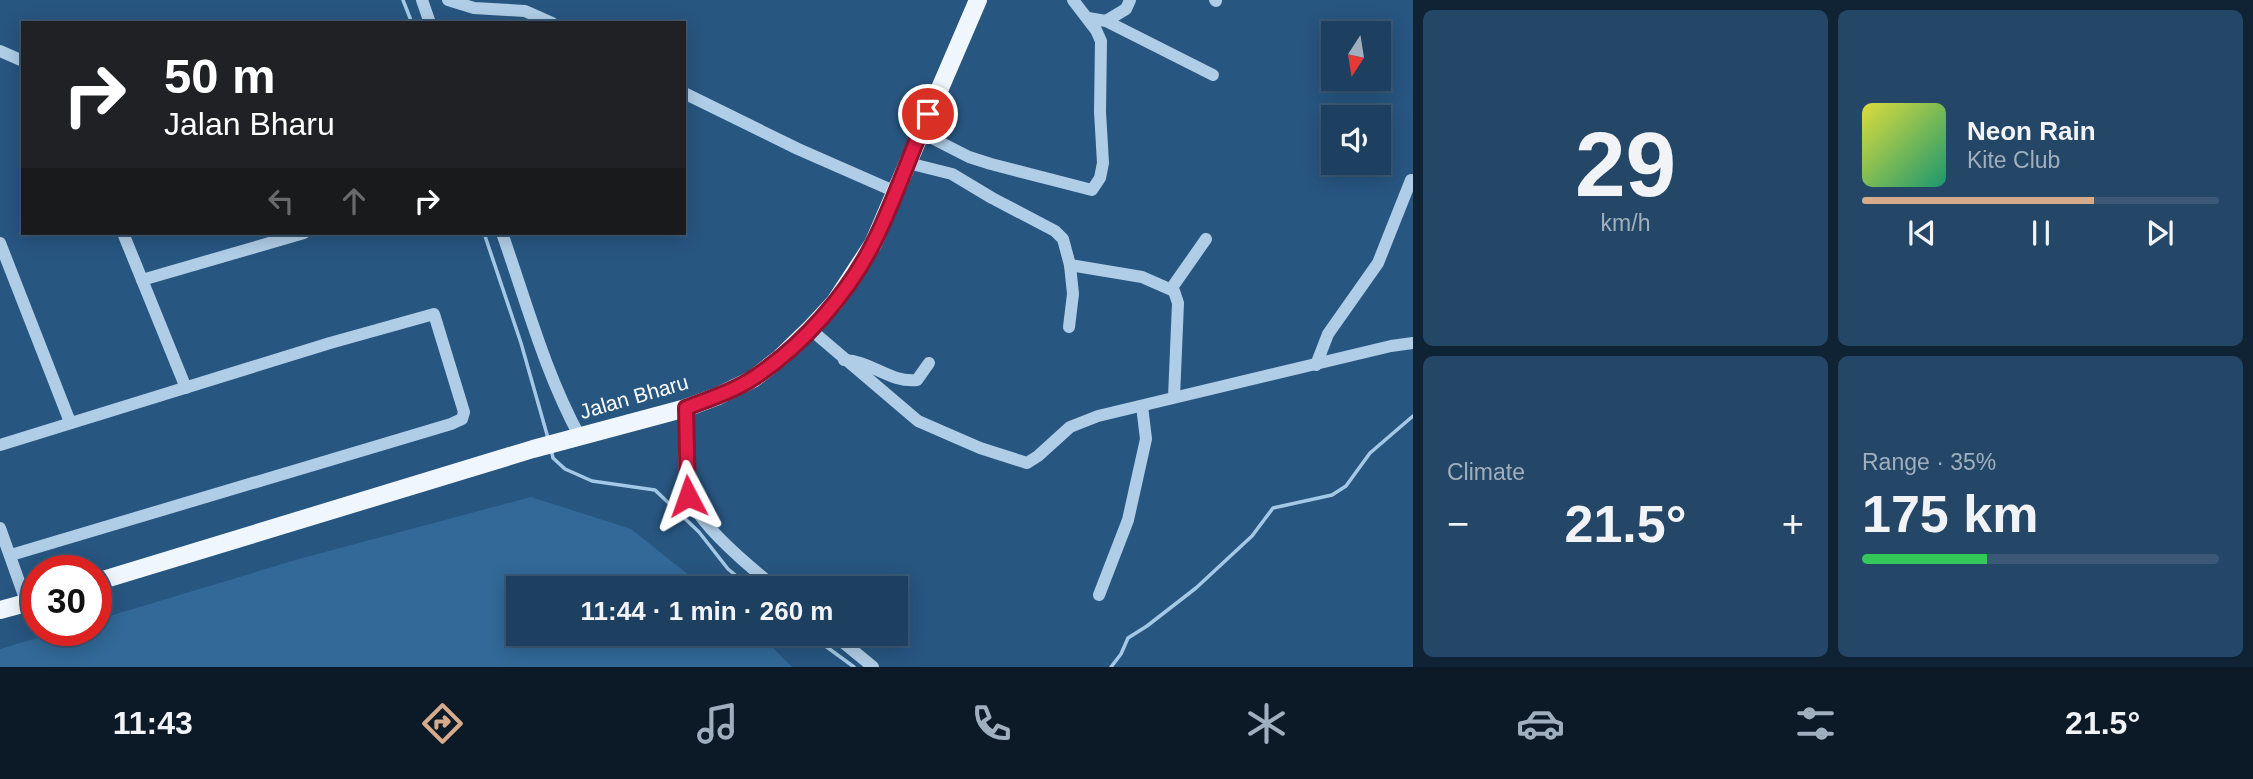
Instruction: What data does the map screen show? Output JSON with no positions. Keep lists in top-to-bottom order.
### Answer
{
  "streets": {
    "main road": ["Jalan Bharu"]
  },
  "north": "bottom",
  "page": {
    "tile": [
      ["29", "km/h"],
      "Climate",
      ["Range · 35%", "175 km"]
    ],
    "turn": ["50 m", "Jalan Bharu"],
    "song": ["Neon Rain", "Kite Club"],
    "heat": ["−", "21.5°", "+"],
    "limit": "30",
    "trip": "11:44 · 1 min · 260 m",
    "tabs": ["11:43", "21.5°"]
  }
}
